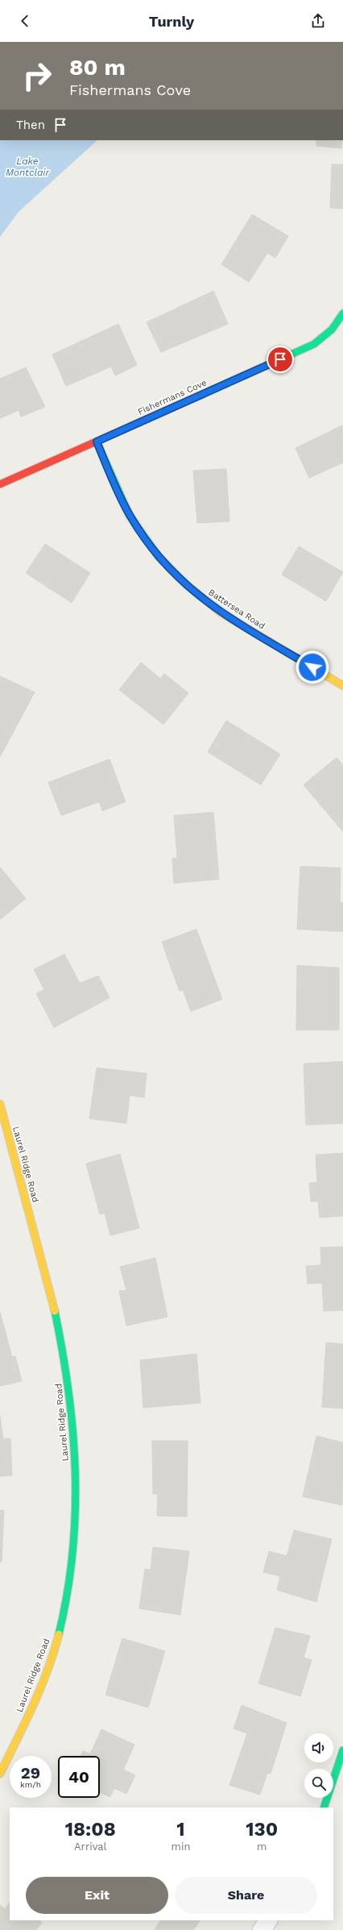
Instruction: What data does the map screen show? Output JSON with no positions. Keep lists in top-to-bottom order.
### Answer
{
  "streets": {
    "street": ["Fishermans Cove", "Battersea Road", "Laurel Ridge Road"]
  },
  "crossings": [
    ["Fishermans Cove", "Battersea Road"]
  ],
  "water": ["Lake Montclair"],
  "page": {
    "header": "Turnly",
    "turn": ["80 m", "Fishermans Cove"],
    "then": "Then",
    "speed": "29 km/h",
    "limit": "40",
    "eta": [
      "18:08",
      "Arrival",
      "1",
      "min",
      "130",
      "m"
    ],
    "buttons": ["Exit", "Share"]
  }
}
